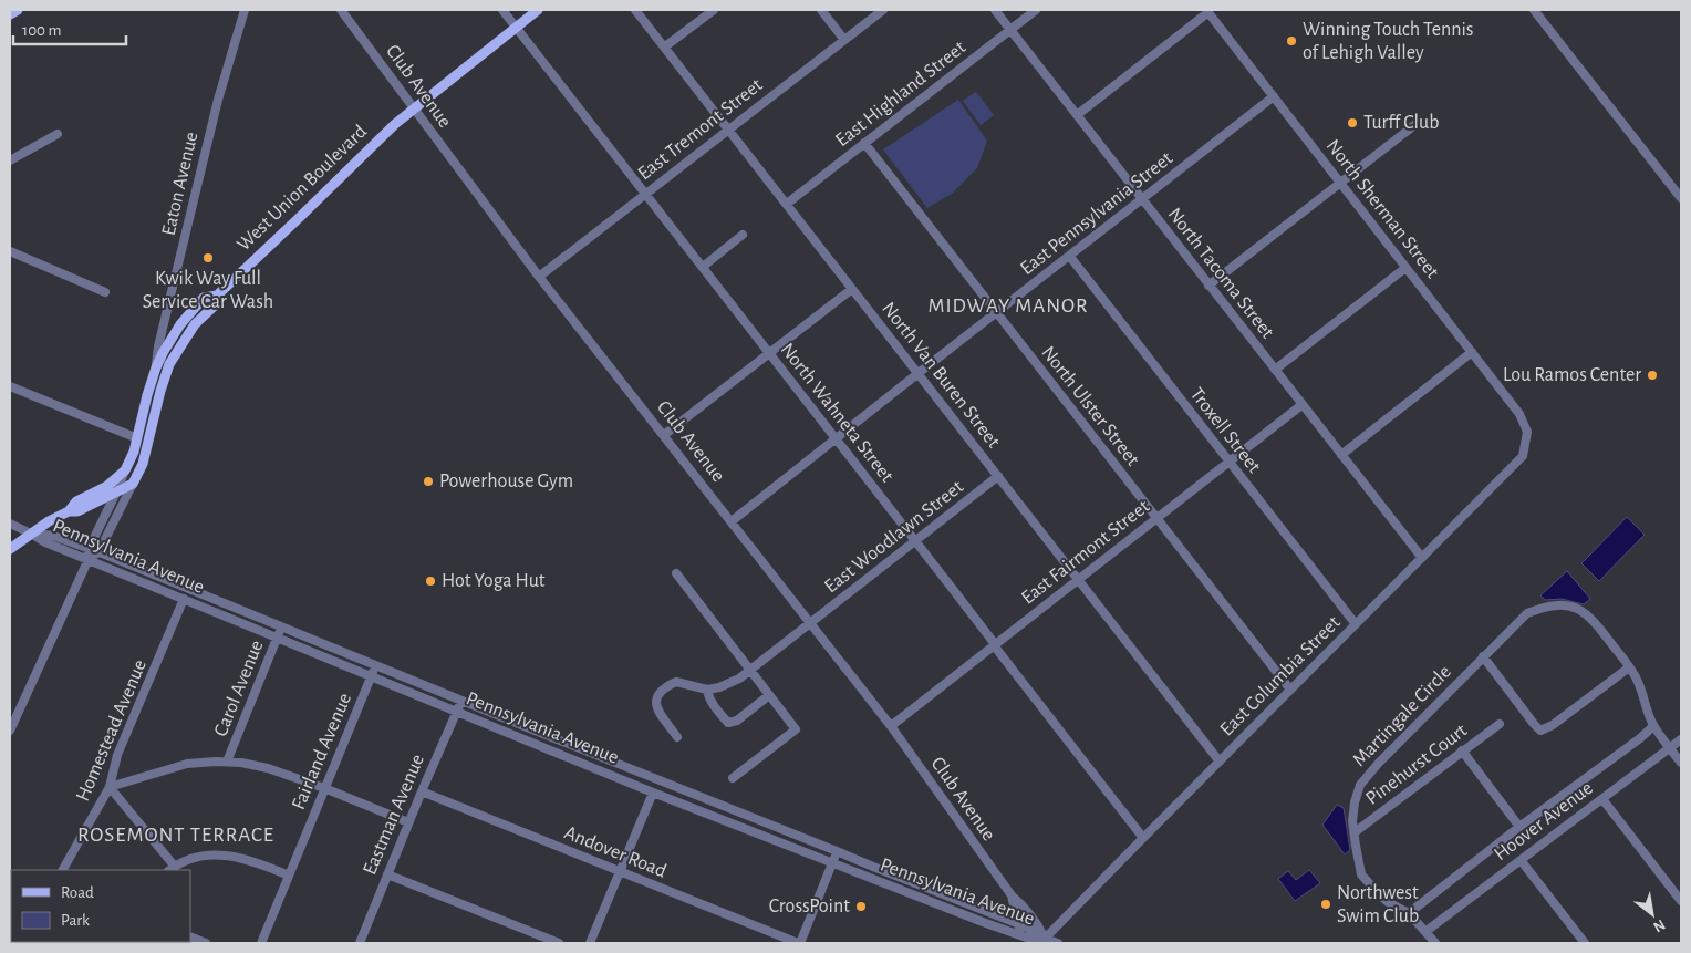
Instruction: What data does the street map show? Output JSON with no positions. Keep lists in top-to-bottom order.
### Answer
{
  "streets": {
    "main road": ["West Union Boulevard"],
    "street": [
      "Club Avenue",
      "East Highland Street",
      "East Tremont Street",
      "Eaton Avenue",
      "North Sherman Street",
      "East Pennsylvania Street",
      "North Tacoma Street",
      "North Van Buren Street",
      "North Ulster Street",
      "North Wahneta Street",
      "Troxell Street",
      "East Woodlawn Street",
      "East Fairmont Street",
      "Pennsylvania Avenue",
      "East Columbia Street",
      "Carol Avenue",
      "Martingale Circle",
      "Homestead Avenue",
      "Fairland Avenue",
      "Pinehurst Court",
      "Eastman Avenue",
      "Hoover Avenue",
      "Andover Road"
    ]
  },
  "crossings": [
    ["Club Avenue", "East Tremont Street"],
    ["Club Avenue", "West Union Boulevard"],
    ["Club Avenue", "East Pennsylvania Street"],
    ["Club Avenue", "East Woodlawn Street"],
    ["Club Avenue", "East Fairmont Street"],
    ["Club Avenue", "Pennsylvania Avenue"],
    ["Club Avenue", "East Columbia Street"],
    ["East Highland Street", "North Tacoma Street"],
    ["East Highland Street", "North Van Buren Street"],
    ["East Highland Street", "North Ulster Street"],
    ["East Tremont Street", "North Van Buren Street"],
    ["East Tremont Street", "North Wahneta Street"],
    ["Eaton Avenue", "West Union Boulevard"],
    ["West Union Boulevard", "North Wahneta Street"],
    ["West Union Boulevard", "Pennsylvania Avenue"],
    ["North Sherman Street", "East Pennsylvania Street"],
    ["North Sherman Street", "East Columbia Street"],
    ["East Pennsylvania Street", "North Tacoma Street"],
    ["East Pennsylvania Street", "North Van Buren Street"],
    ["East Pennsylvania Street", "North Ulster Street"],
    ["East Pennsylvania Street", "North Wahneta Street"],
    ["East Pennsylvania Street", "Troxell Street"],
    ["North Tacoma Street", "East Fairmont Street"],
    ["North Tacoma Street", "East Columbia Street"],
    ["North Van Buren Street", "East Woodlawn Street"],
    ["North Van Buren Street", "East Fairmont Street"],
    ["North Van Buren Street", "East Columbia Street"],
    ["North Ulster Street", "East Fairmont Street"],
    ["North Ulster Street", "East Columbia Street"],
    ["North Wahneta Street", "East Woodlawn Street"],
    ["North Wahneta Street", "East Fairmont Street"],
    ["North Wahneta Street", "East Columbia Street"],
    ["Troxell Street", "East Fairmont Street"],
    ["Troxell Street", "East Columbia Street"],
    ["Pennsylvania Avenue", "East Columbia Street"],
    ["Pennsylvania Avenue", "Carol Avenue"],
    ["Pennsylvania Avenue", "Homestead Avenue"],
    ["Pennsylvania Avenue", "Fairland Avenue"],
    ["Pennsylvania Avenue", "Eastman Avenue"],
    ["Martingale Circle", "Pinehurst Court"],
    ["Martingale Circle", "Hoover Avenue"],
    ["Eastman Avenue", "Andover Road"]
  ],
  "districts": ["MIDWAY MANOR", "ROSEMONT TERRACE"],
  "places": [
    "Winning Touch Tennis of Lehigh Valley",
    "Turff Club",
    "Kwik Way Full Service Car Wash",
    "Lou Ramos Center",
    "Powerhouse Gym",
    "Hot Yoga Hut",
    "Northwest Swim Club",
    "CrossPoint"
  ],
  "legend": ["Road", "Park"],
  "scale_bar": "100 m",
  "north": "bottom right"
}
